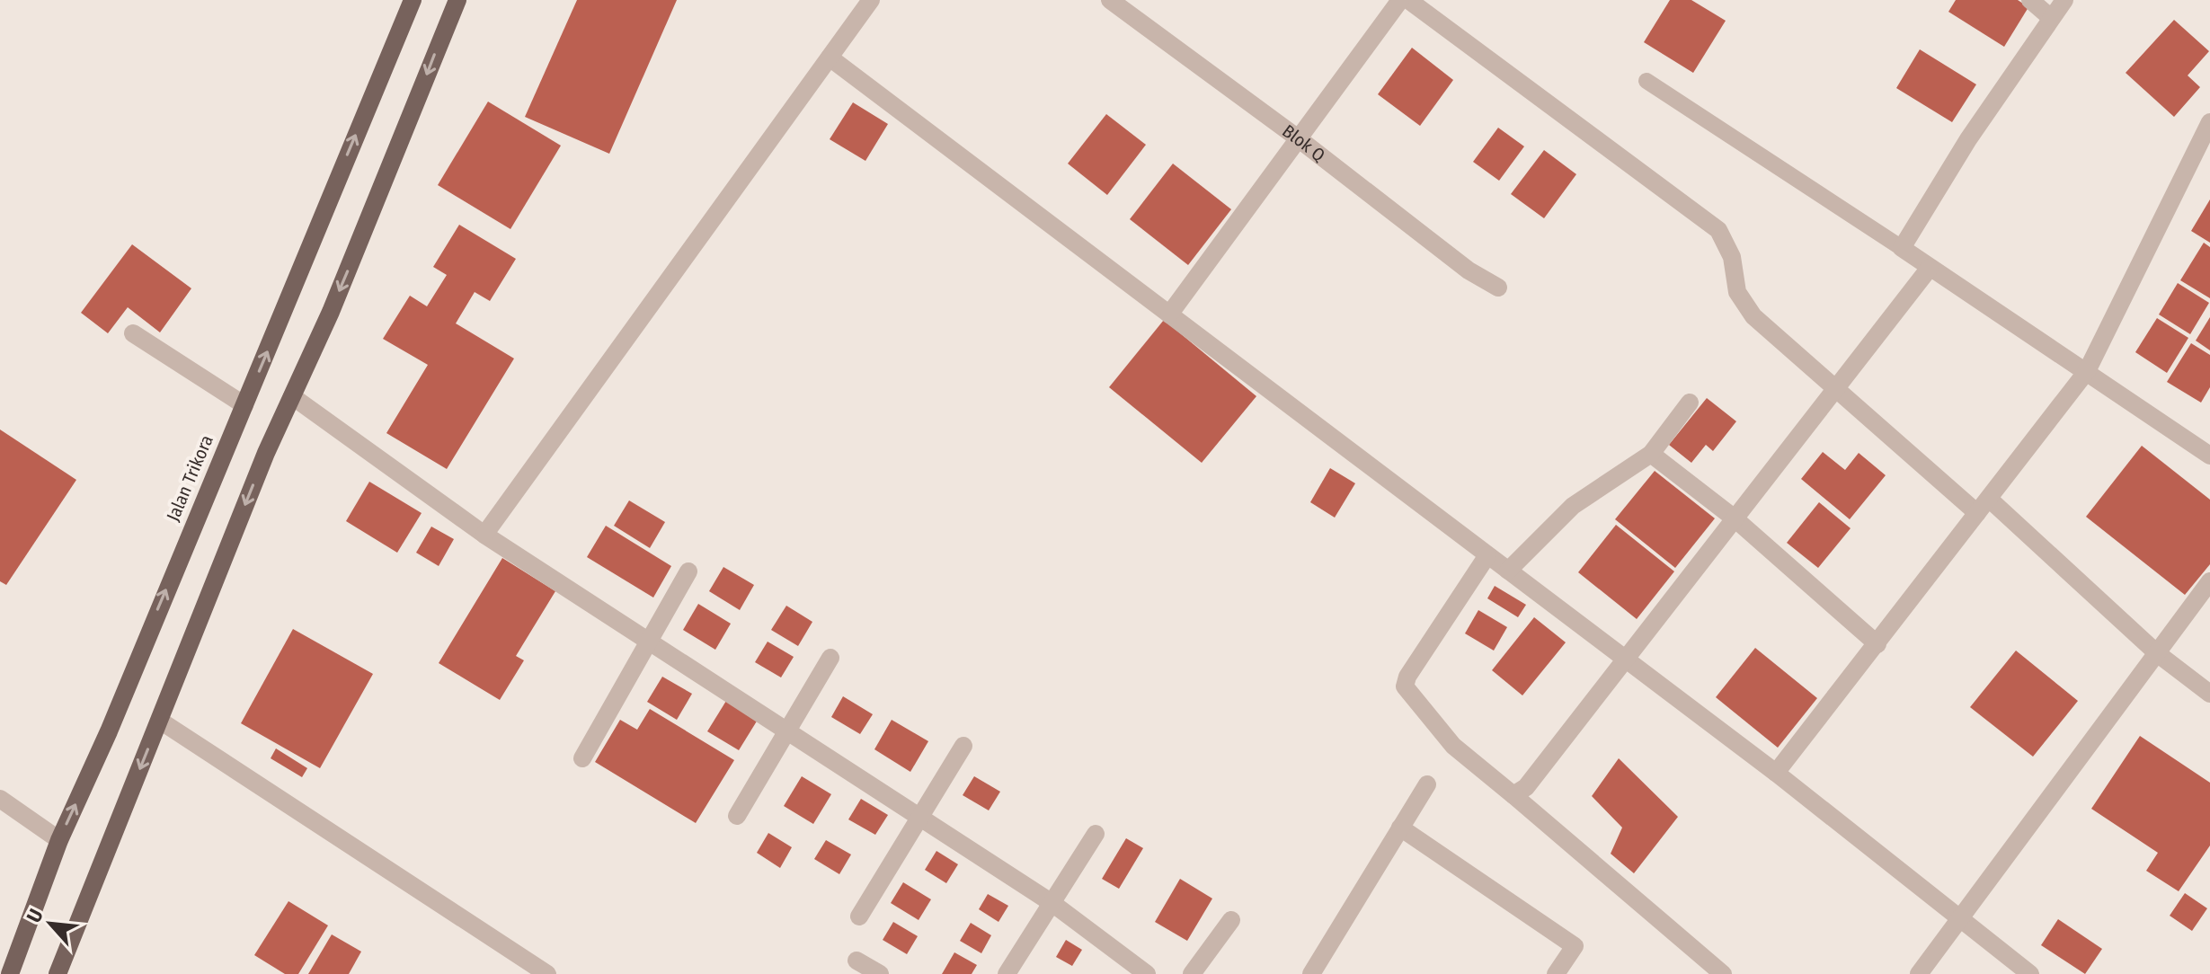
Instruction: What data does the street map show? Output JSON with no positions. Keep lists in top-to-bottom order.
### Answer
{
  "streets": {
    "main road": ["Jalan Trikora"],
    "street": ["Blok Q"]
  },
  "north": "top left"
}
